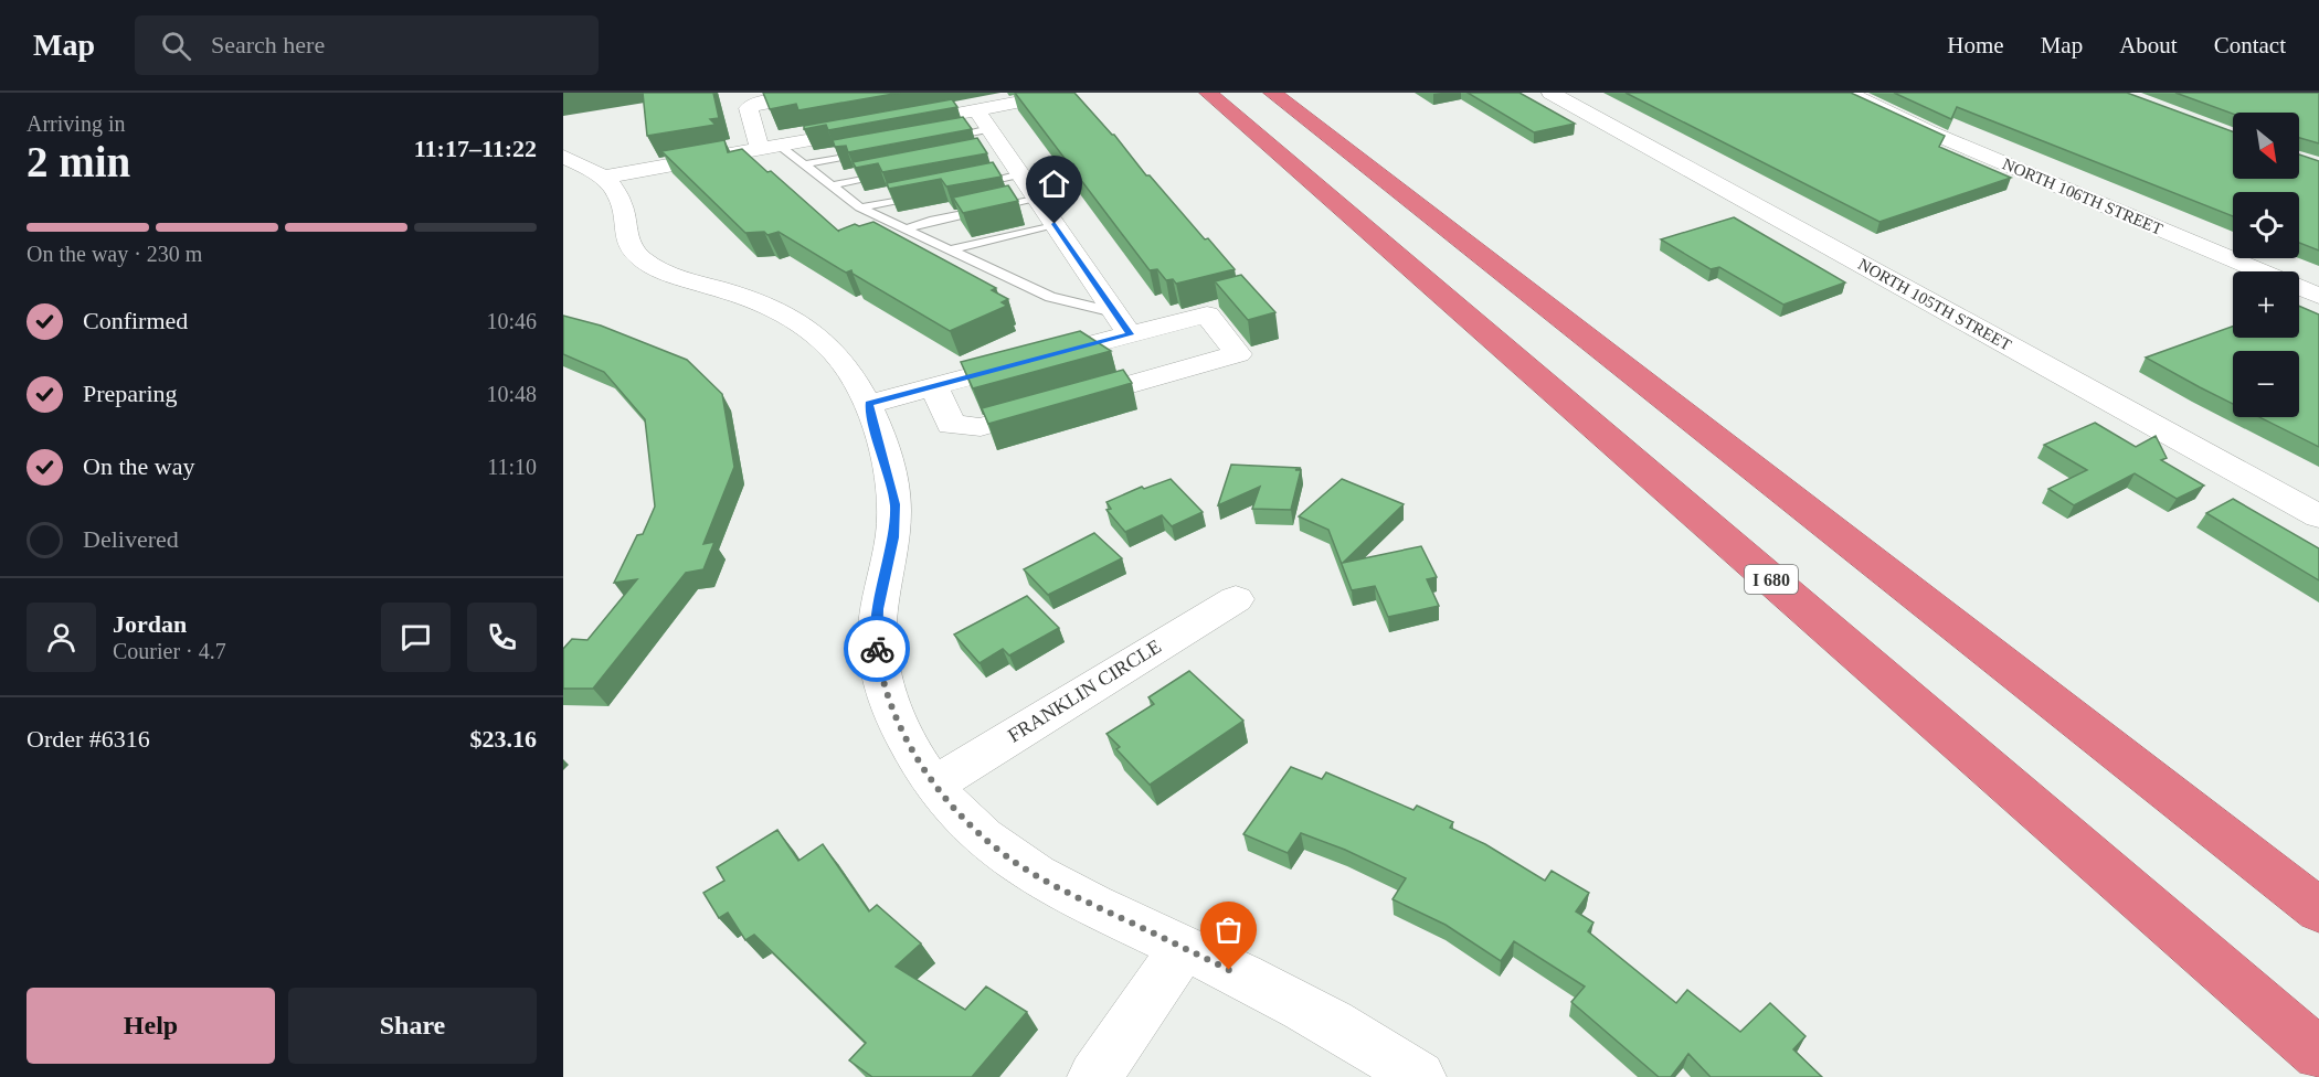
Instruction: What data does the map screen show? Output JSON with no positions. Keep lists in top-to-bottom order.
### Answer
{
  "streets": {
    "highway": ["I 680"],
    "street": ["NORTH 106TH STREET", "NORTH 105TH STREET", "FRANKLIN CIRCLE"]
  },
  "north": "bottom right",
  "page": {
    "header": "Map",
    "search": "Search here",
    "nav": [
      "Home",
      "Map",
      "About",
      "Contact"
    ],
    "heading": ["2 min", "Arriving in", "11:17–11:22"],
    "panel": [
      "Jordan",
      "Courier · 4.7",
      "Order #6316",
      "$23.16"
    ],
    "map_buttons": ["+", "−"],
    "bar": "On the way · 230 m",
    "list": [
      ["Confirmed", "10:46"],
      ["Preparing", "10:48"],
      ["On the way", "11:10"],
      "Delivered"
    ],
    "buttons": ["Help", "Share"]
  }
}
